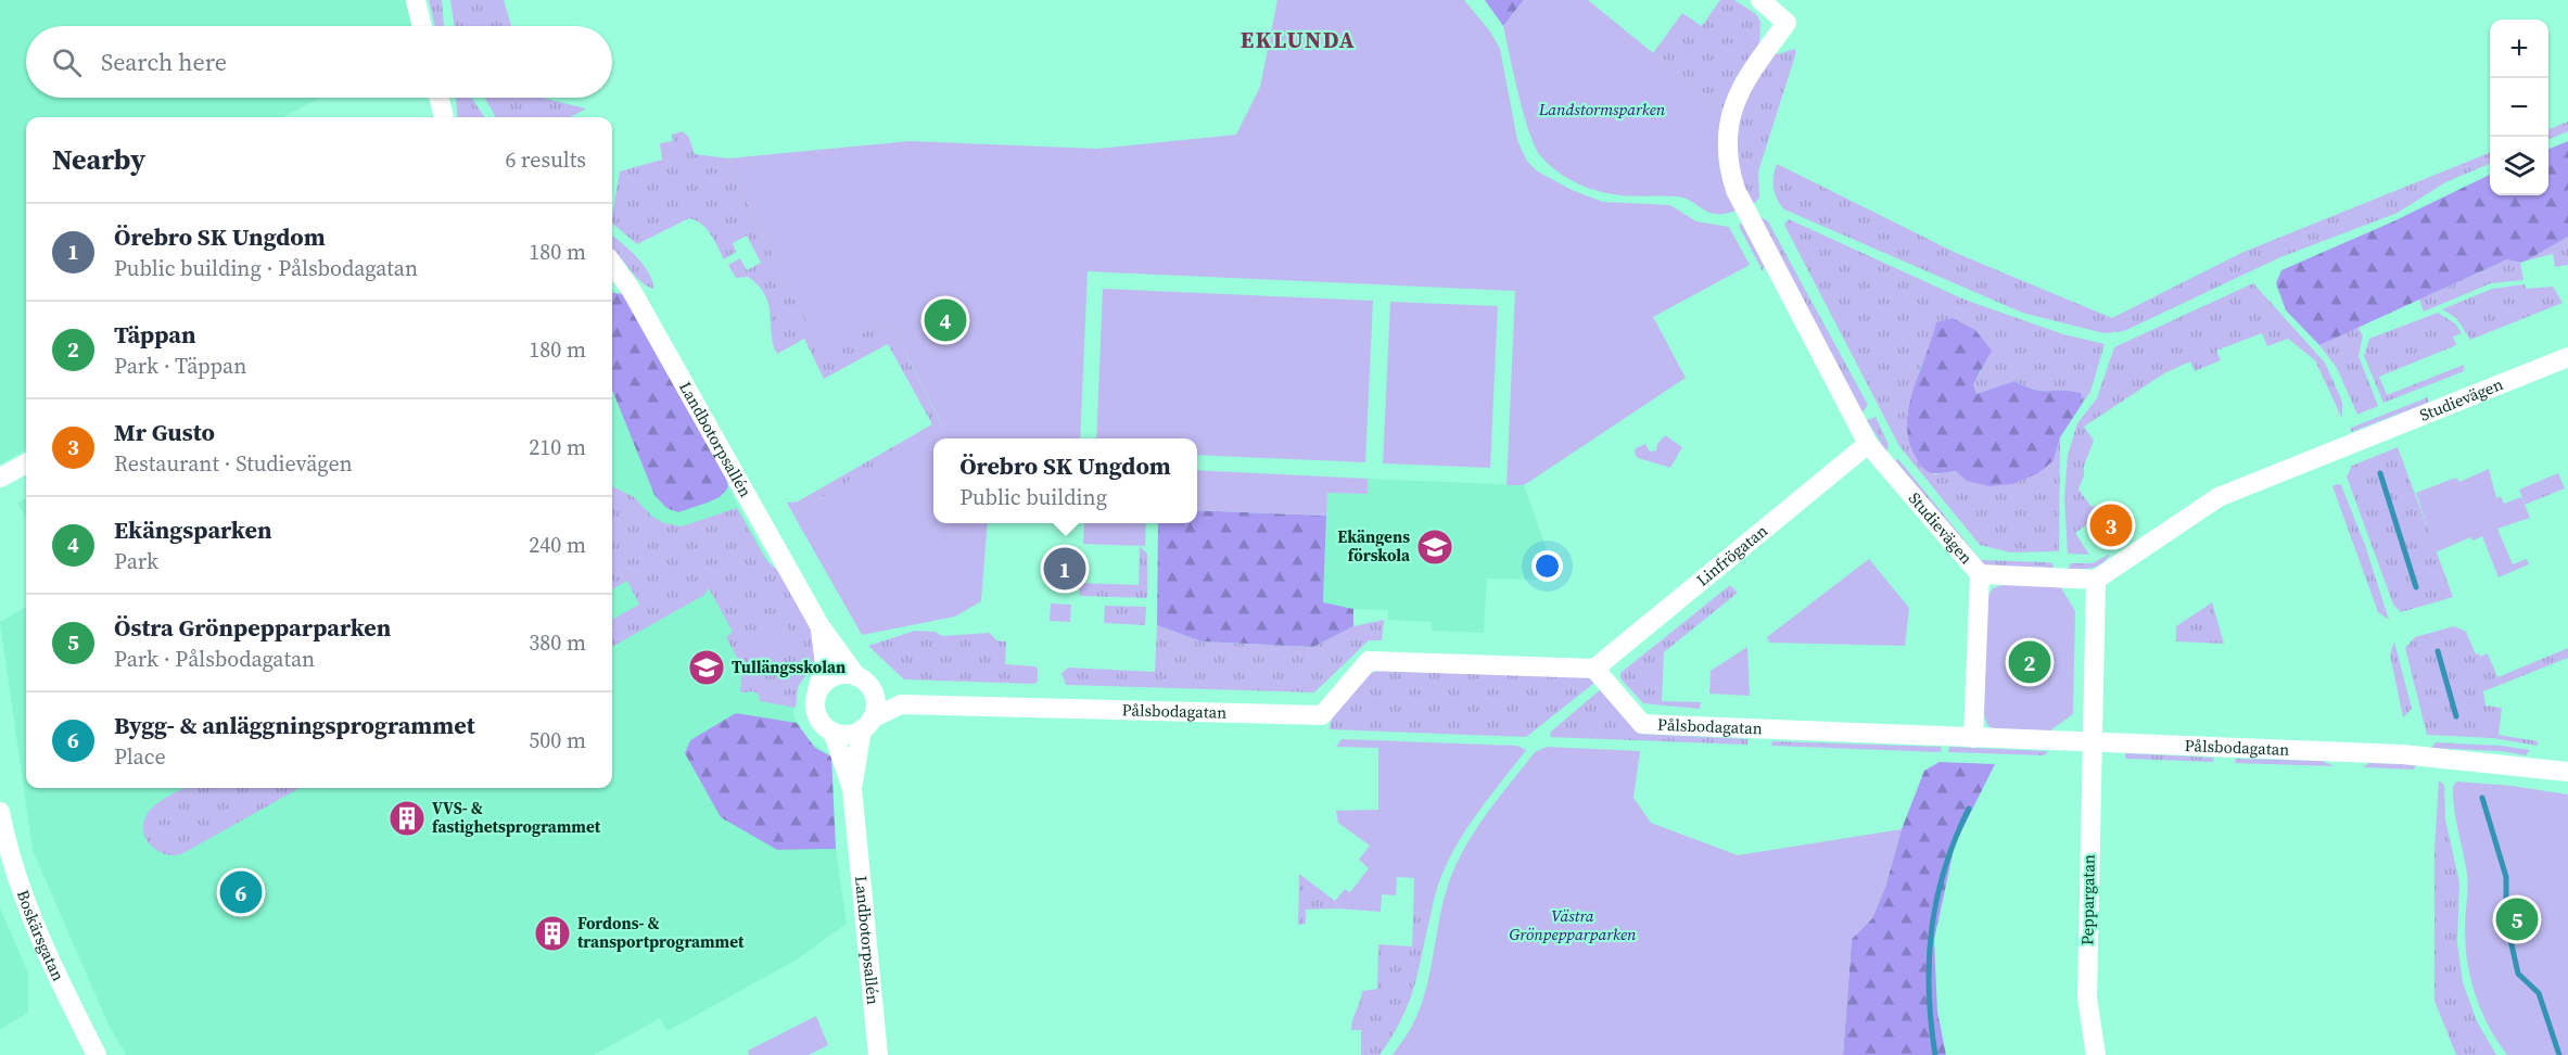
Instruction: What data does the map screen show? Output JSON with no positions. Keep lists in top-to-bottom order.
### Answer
{
  "streets": {
    "street": [
      "Studievägen",
      "Landbotorpsallén",
      "Linfrögatan",
      "Pålsbodagatan",
      "Peppargatan",
      "Boskärsgatan"
    ]
  },
  "crossings": [
    ["Studievägen", "Linfrögatan"],
    ["Studievägen", "Peppargatan"],
    ["Landbotorpsallén", "Pålsbodagatan"],
    ["Linfrögatan", "Pålsbodagatan"],
    ["Pålsbodagatan", "Peppargatan"]
  ],
  "districts": ["EKLUNDA"],
  "parks": ["Landstormsparken", "Västra Grönpepparparken"],
  "places": {
    "school or university": ["Ekängens förskola", "Tullängsskolan"],
    "building": ["VVS- & fastighetsprogrammet", "Fordons- & transportprogrammet"]
  },
  "page": {
    "map_buttons": ["+", "−"],
    "search": "Search here",
    "heading": ["Nearby", "6 results"],
    "list": [
      {
        "mark": "1",
        "name": "Örebro SK Ungdom",
        "note": "Public building · Pålsbodagatan",
        "value": "180 m"
      },
      {
        "mark": "2",
        "name": "Täppan",
        "note": "Park · Täppan",
        "value": "180 m"
      },
      {
        "mark": "3",
        "name": "Mr Gusto",
        "note": "Restaurant · Studievägen",
        "value": "210 m"
      },
      {
        "mark": "4",
        "name": "Ekängsparken",
        "note": "Park",
        "value": "240 m"
      },
      {
        "mark": "5",
        "name": "Östra Grönpepparparken",
        "note": "Park · Pålsbodagatan",
        "value": "380 m"
      },
      {
        "mark": "6",
        "name": "Bygg- & anläggningsprogrammet",
        "note": "Place",
        "value": "500 m"
      }
    ],
    "pins": [
      "4",
      "3",
      "1",
      "2",
      "6",
      "5"
    ],
    "popup": ["Örebro SK Ungdom", "Public building"]
  }
}
